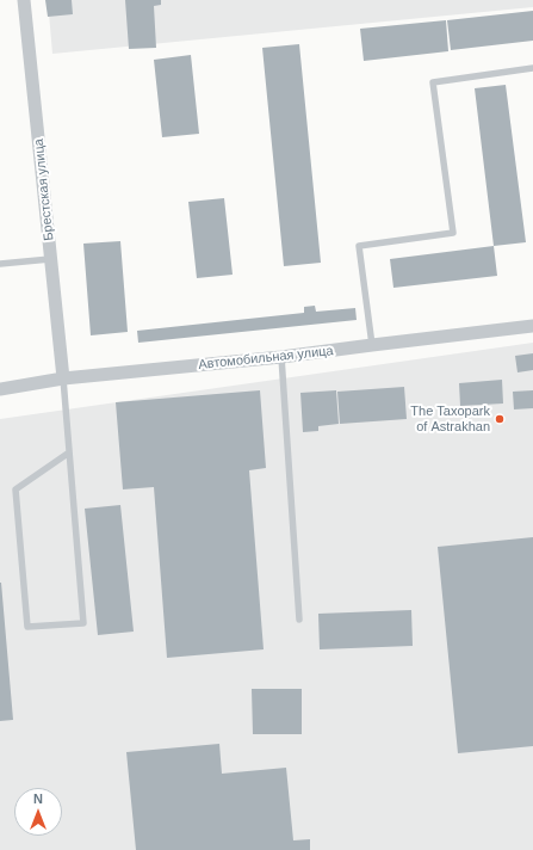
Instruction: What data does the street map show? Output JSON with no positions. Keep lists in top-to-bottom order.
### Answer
{
  "streets": {
    "street": ["Брестская улица", "Автомобильная улица"]
  },
  "crossings": [
    ["Брестская улица", "Автомобильная улица"]
  ],
  "places": ["The Taxopark of Astrakhan"],
  "north": "top"
}
